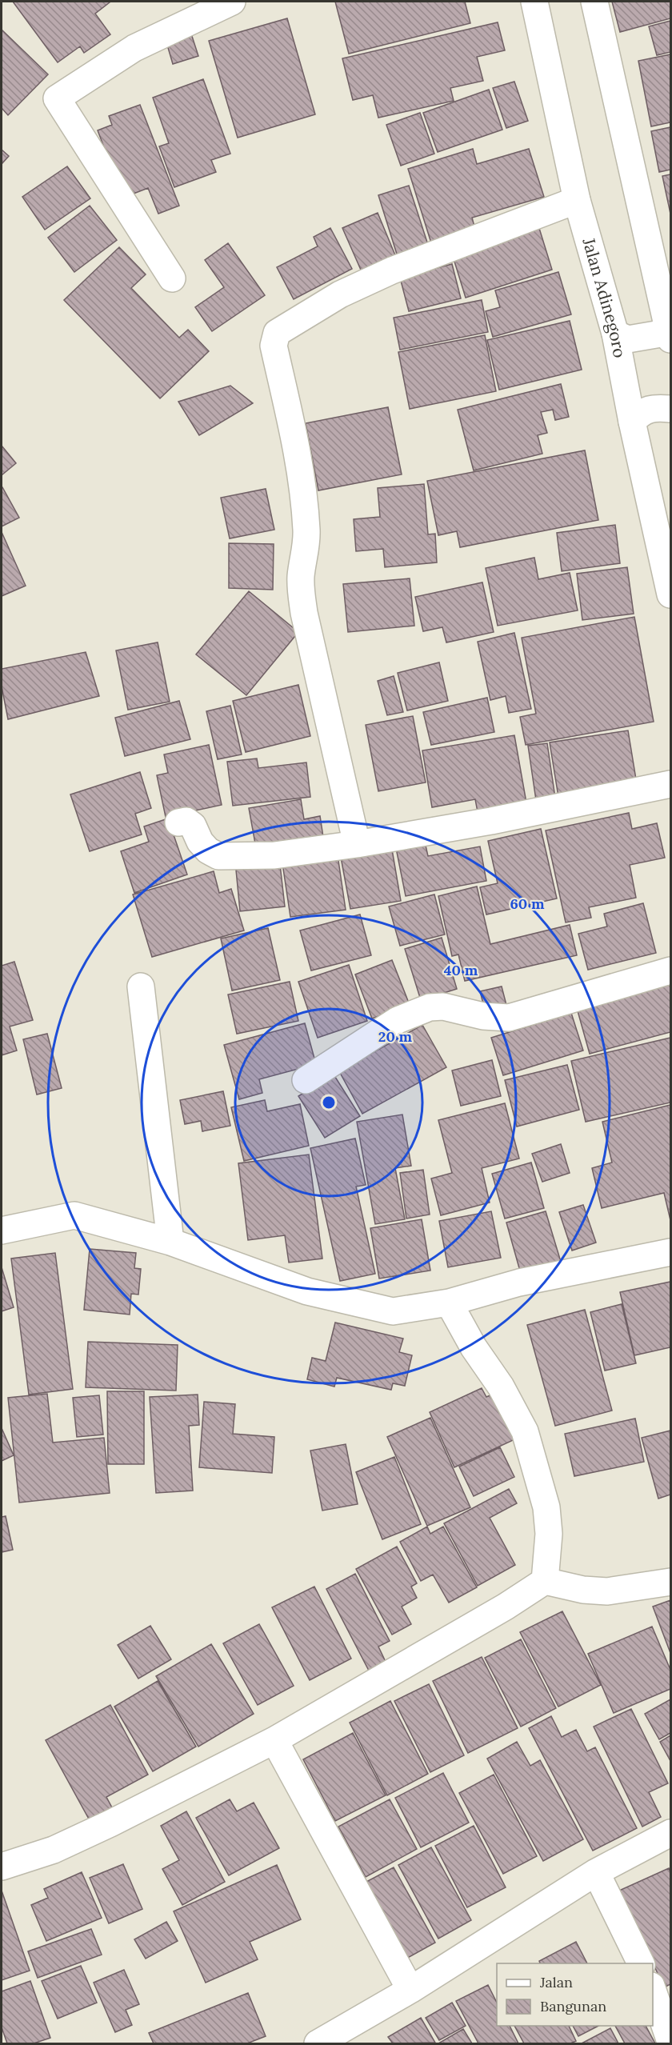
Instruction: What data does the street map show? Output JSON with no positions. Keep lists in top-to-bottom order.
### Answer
{
  "streets": {
    "main road": ["Jalan Adinegoro"]
  },
  "legend": ["Jalan", "Bangunan"],
  "rings": ["60 m", "40 m", "20 m"]
}
